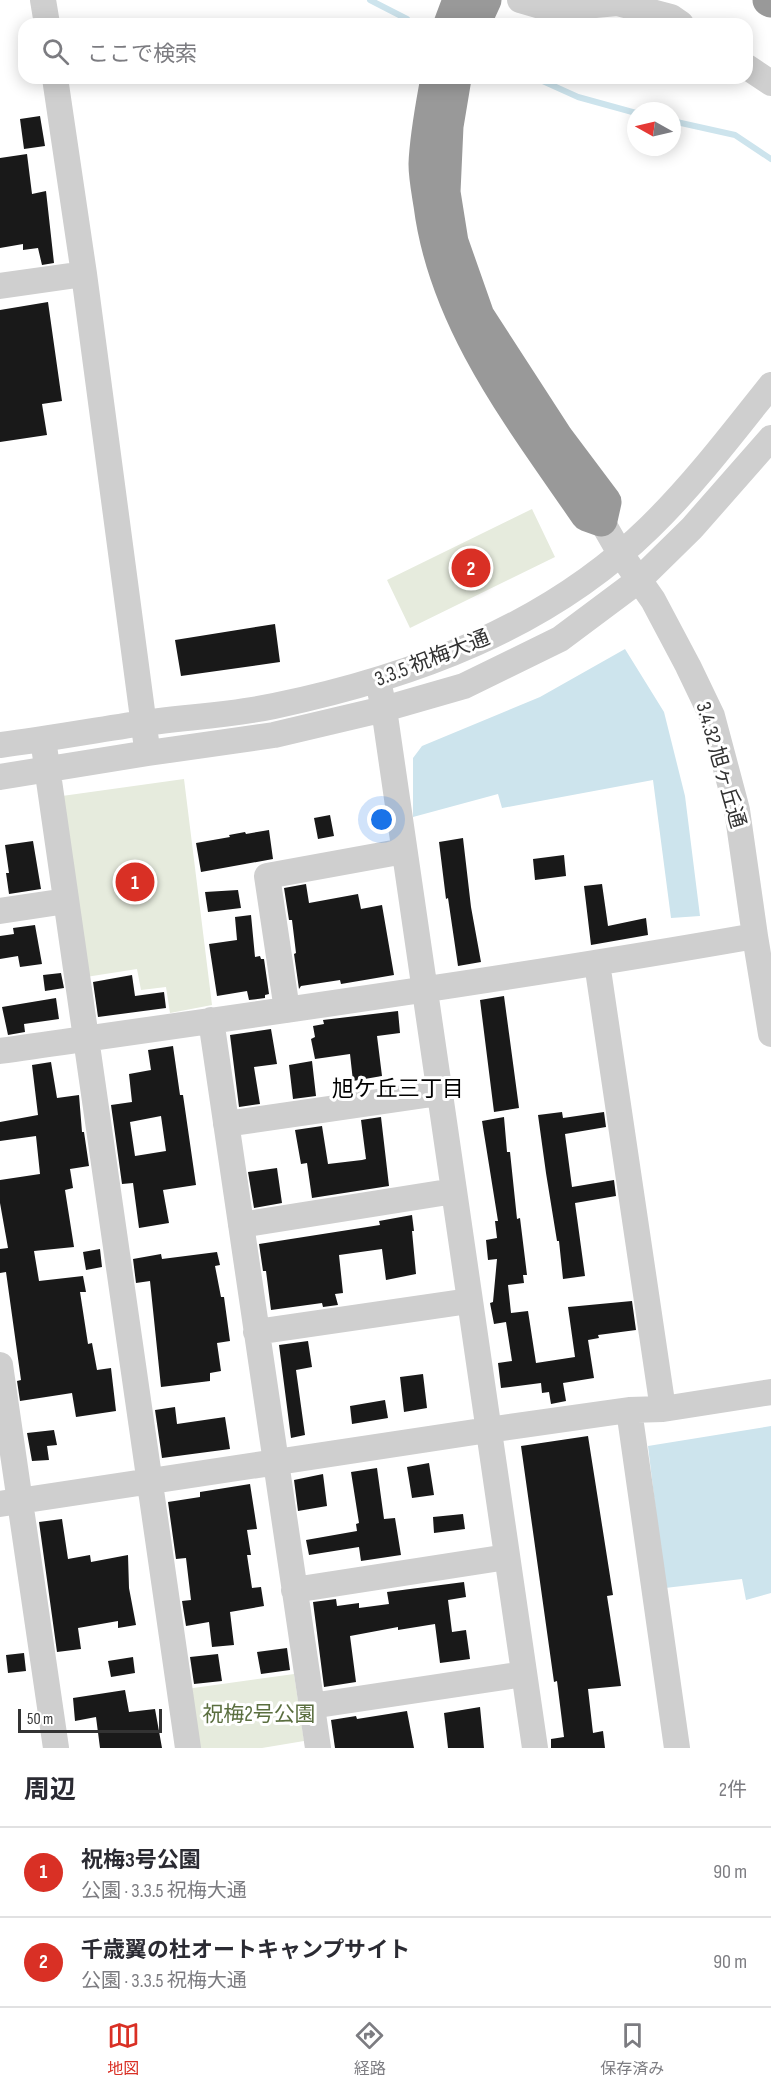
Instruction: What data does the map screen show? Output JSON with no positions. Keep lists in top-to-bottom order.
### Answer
{
  "streets": {
    "street": ["3.3.5 祝梅大通", "3.4.32 旭ヶ丘通"]
  },
  "crossings": [
    ["3.3.5 祝梅大通", "3.4.32 旭ヶ丘通"]
  ],
  "districts": ["旭ケ丘三丁目"],
  "parks": ["祝梅2号公園"],
  "scale_bar": "50 m",
  "north": "left",
  "page": {
    "search": "ここで検索",
    "pins": ["2", "1"],
    "scale": "50 m",
    "heading": ["周辺", "2件"],
    "list": [
      {
        "mark": "1",
        "name": "祝梅3号公園",
        "note": "公園 · 3.3.5 祝梅大通",
        "value": "90 m"
      },
      {
        "mark": "2",
        "name": "千歳翼の杜オートキャンプサイト",
        "note": "公園 · 3.3.5 祝梅大通",
        "value": "90 m"
      }
    ],
    "nav": ["地図", "経路", "保存済み"]
  }
}
